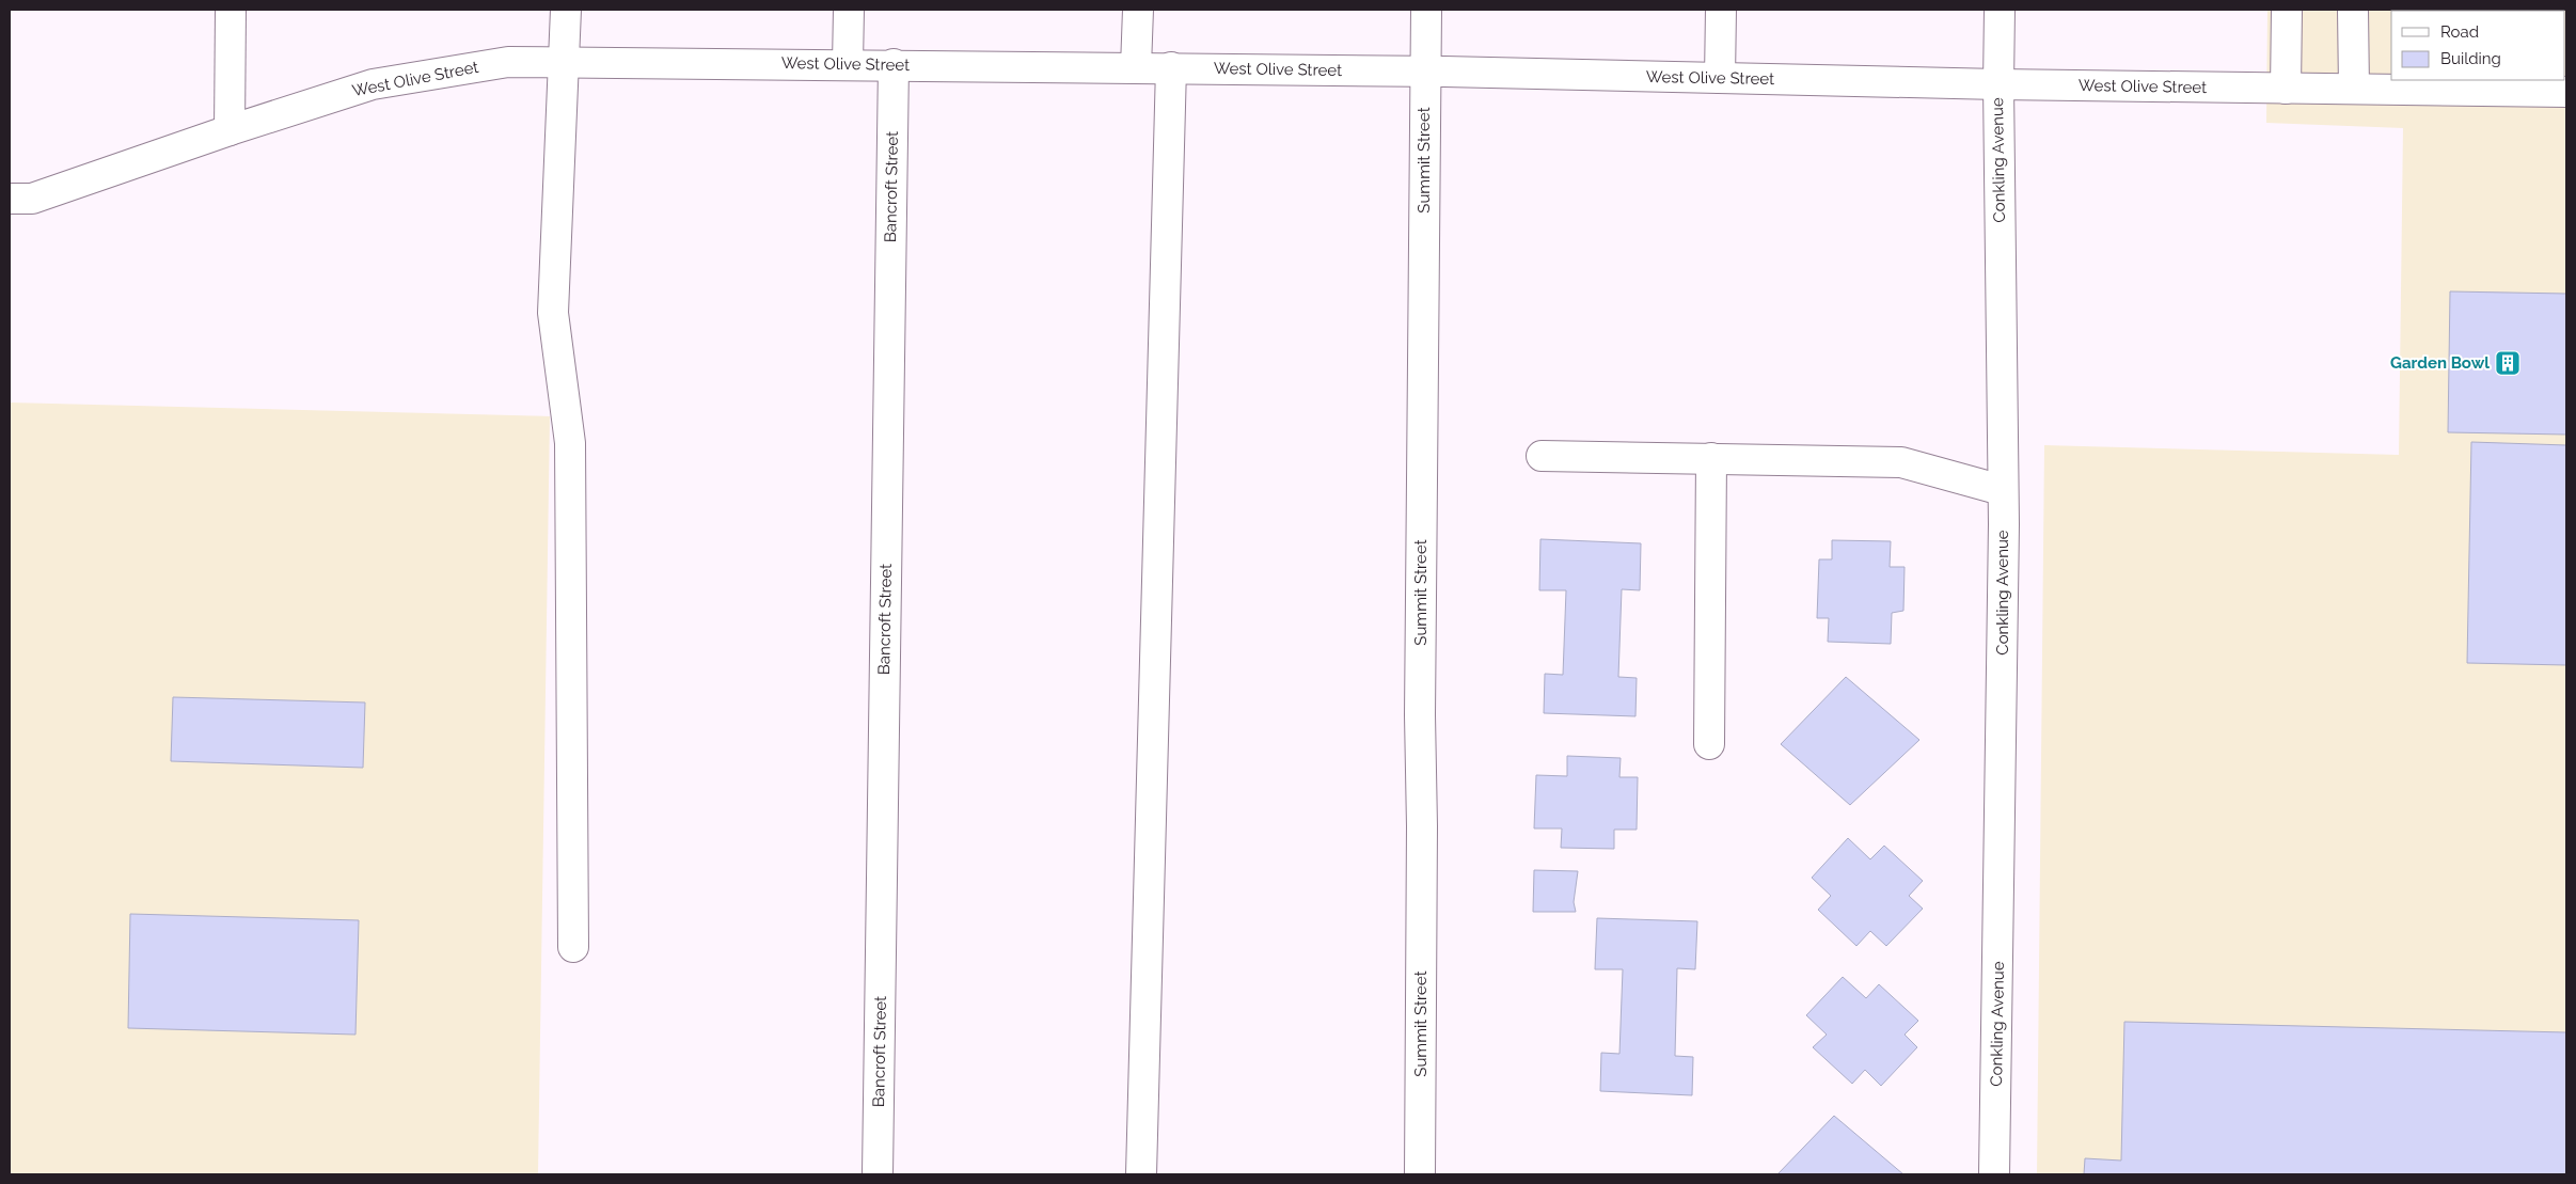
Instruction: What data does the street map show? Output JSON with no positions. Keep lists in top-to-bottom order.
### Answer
{
  "streets": {
    "street": [
      "West Olive Street",
      "Summit Street",
      "Conkling Avenue",
      "Bancroft Street"
    ]
  },
  "crossings": [
    ["West Olive Street", "Summit Street"],
    ["West Olive Street", "Conkling Avenue"],
    ["West Olive Street", "Bancroft Street"]
  ],
  "places": {
    "building": ["Garden Bowl"]
  },
  "legend": ["Road", "Building"]
}
